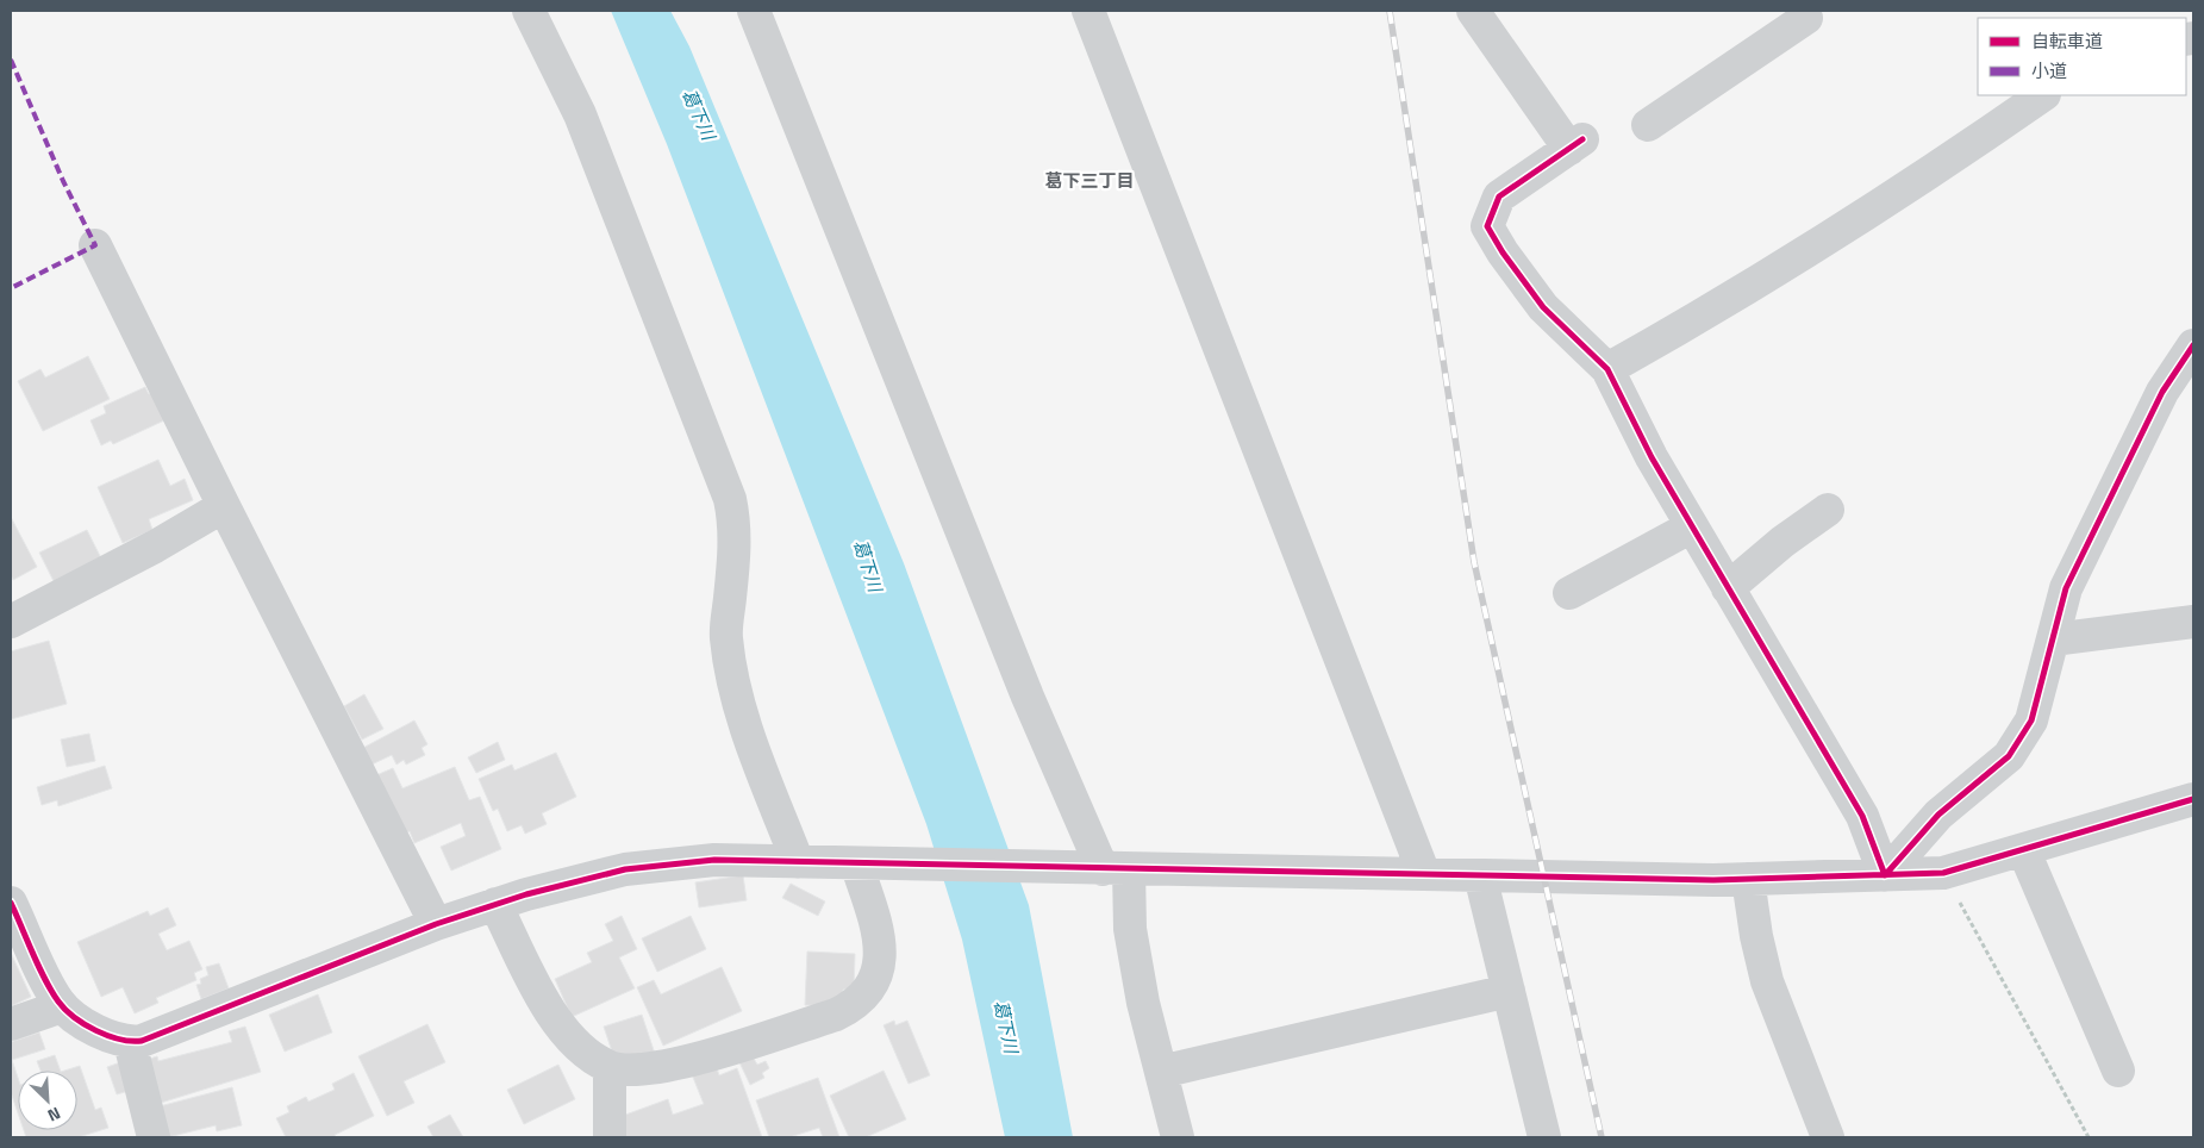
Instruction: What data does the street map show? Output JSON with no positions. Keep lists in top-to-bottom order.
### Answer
{
  "districts": ["葛下三丁目"],
  "water": ["葛下川"],
  "legend": ["自転車道", "小道"],
  "north": "bottom right"
}
